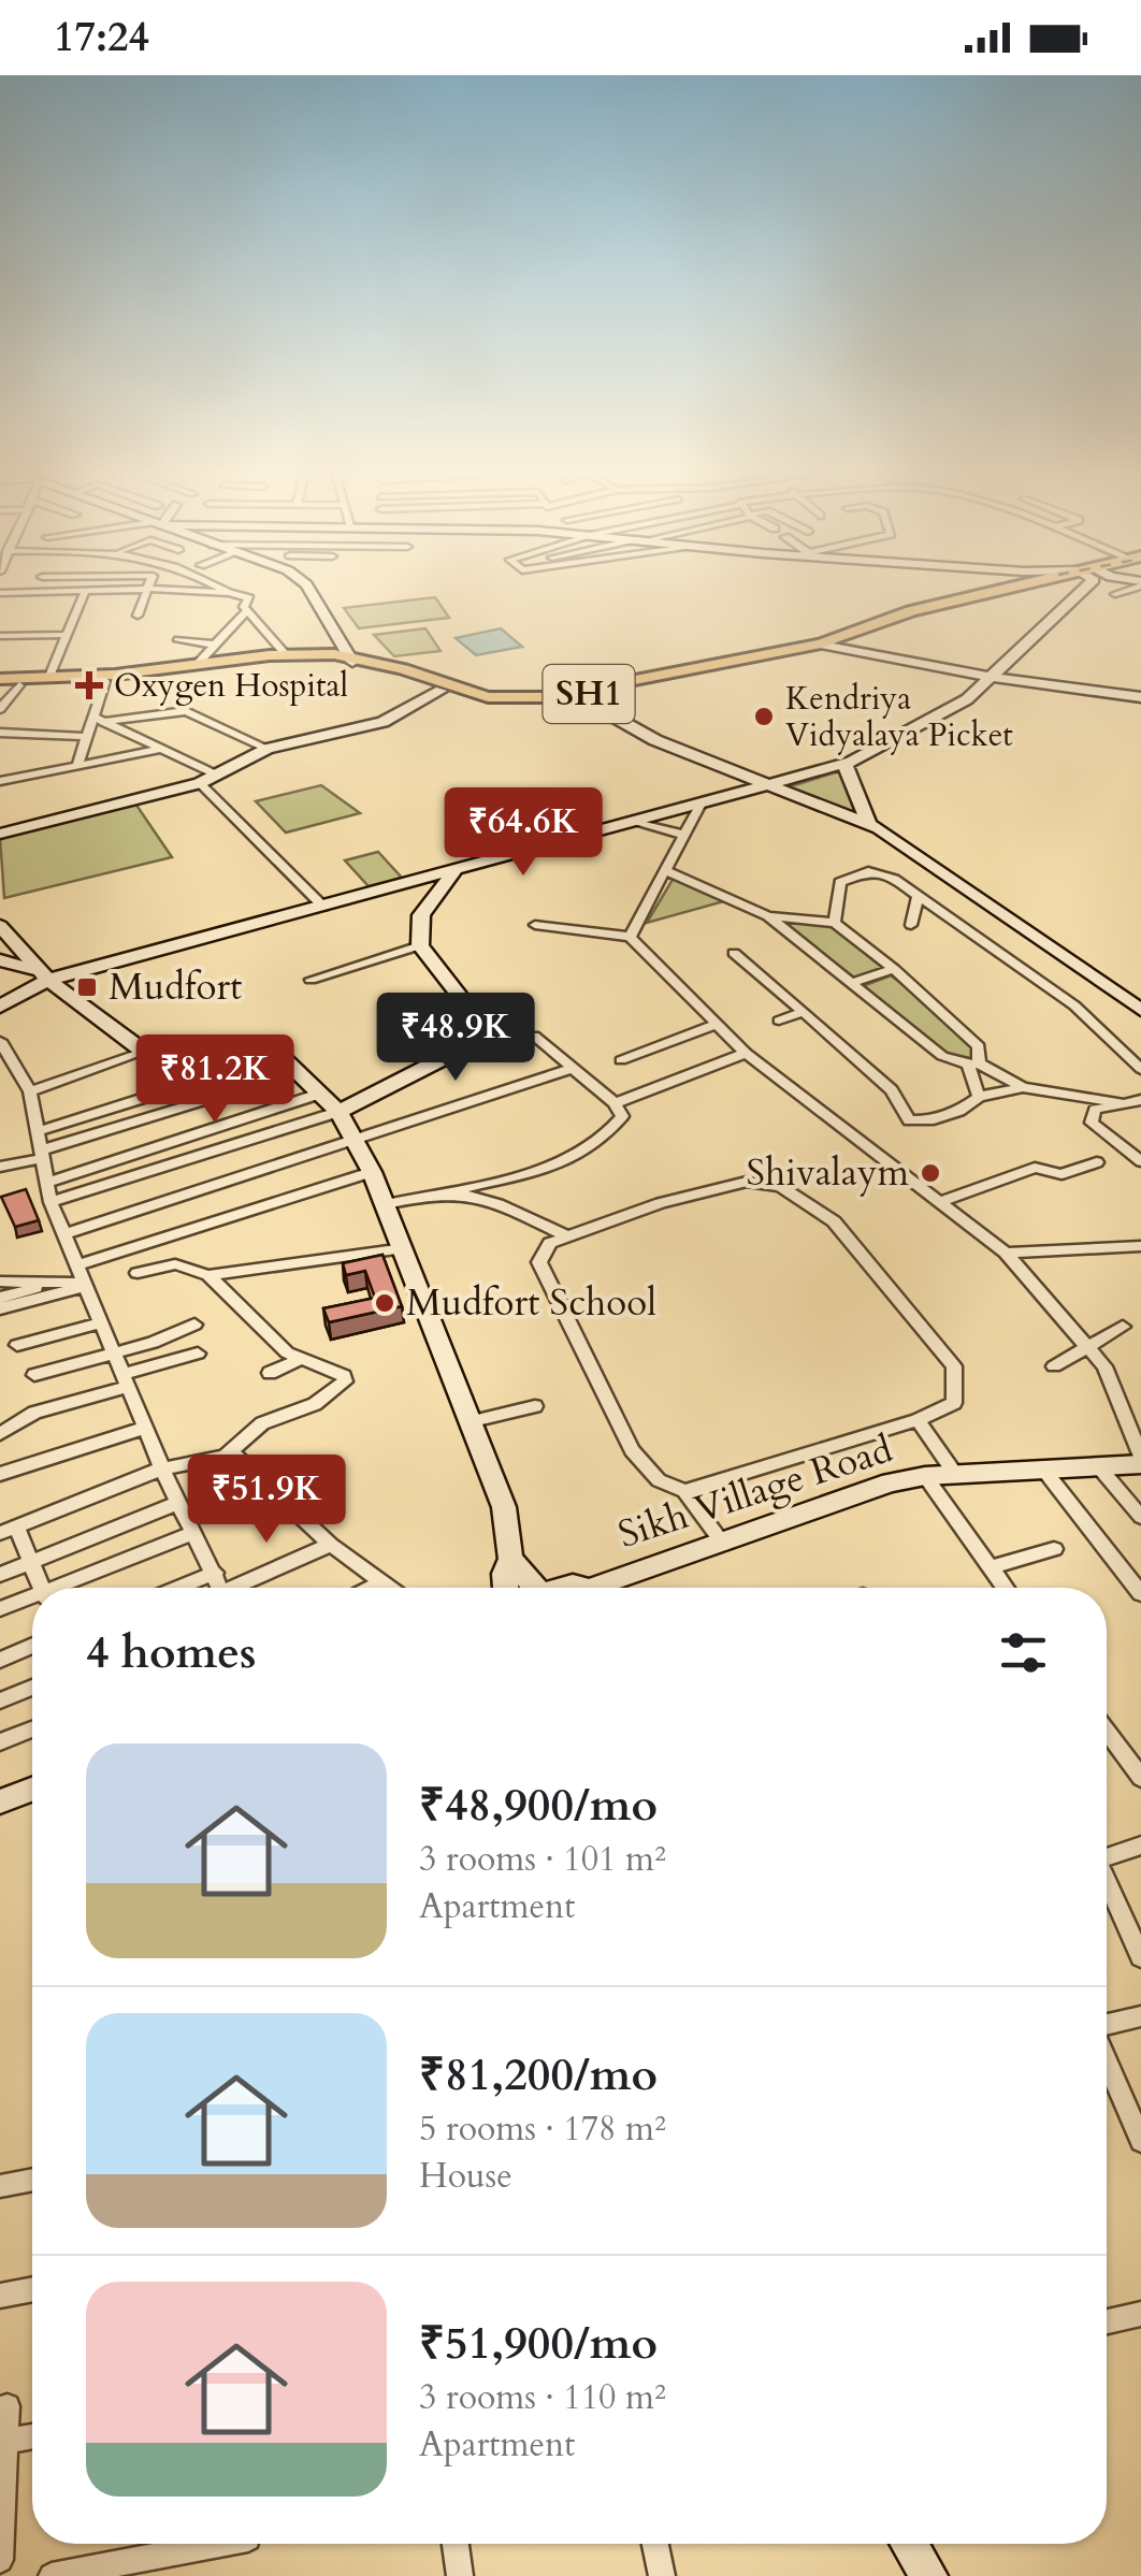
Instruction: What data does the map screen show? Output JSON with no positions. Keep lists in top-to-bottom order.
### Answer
{
  "streets": {
    "main road": ["SH1"],
    "street": ["Sikh Village Road"]
  },
  "places": {
    "health": ["Oxygen Hospital"],
    "other": ["Kendriya Vidyalaya Picket", "Shivalaym", "Mudfort School"],
    "transit": ["Mudfort"]
  },
  "page": {
    "status": "17:24",
    "price": [
      "₹64.6K",
      "₹48.9K",
      "₹81.2K",
      "₹51.9K"
    ],
    "heading": "4 homes",
    "list": [
      {
        "name": "₹48,900/mo",
        "note": "3 rooms · 101 m² · Apartment"
      },
      {
        "name": "₹81,200/mo",
        "note": "5 rooms · 178 m² · House"
      },
      {
        "name": "₹51,900/mo",
        "note": "3 rooms · 110 m² · Apartment"
      }
    ]
  }
}
